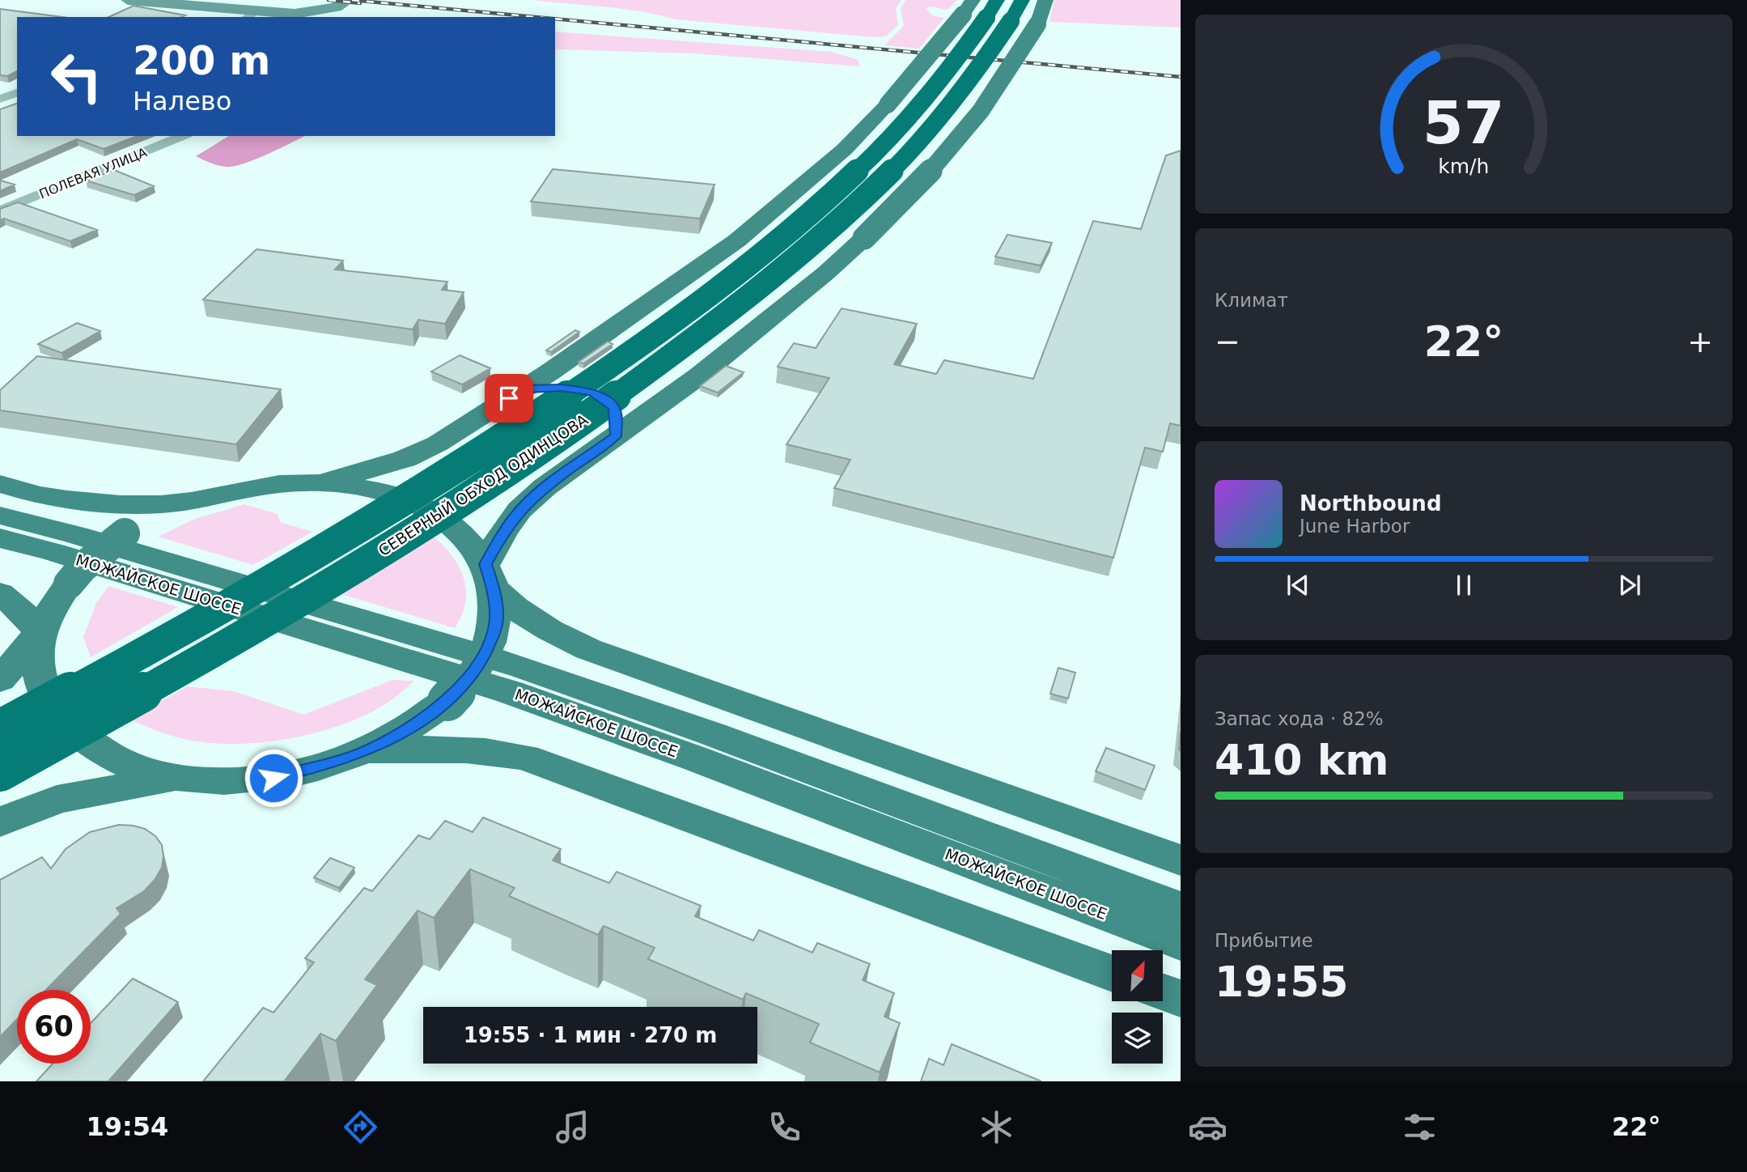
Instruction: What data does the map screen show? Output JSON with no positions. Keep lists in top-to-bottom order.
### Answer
{
  "streets": {
    "highway": ["СЕВЕРНЫЙ ОБХОД ОДИНЦОВА"],
    "main road": ["МОЖАЙСКОЕ ШОССЕ"],
    "street": ["ПОЛЕВАЯ УЛИЦА"]
  },
  "north": "top right",
  "page": {
    "turn": ["200 m", "Налево"],
    "tile": [
      "Климат",
      ["Запас хода · 82%", "410 km"],
      ["Прибытие", "19:55"]
    ],
    "heat": ["−", "22°", "+"],
    "song": ["Northbound", "June Harbor"],
    "limit": "60",
    "trip": "19:55 · 1 мин · 270 m",
    "tabs": ["19:54", "22°"],
    "gauge": ["57", "km/h"]
  }
}
